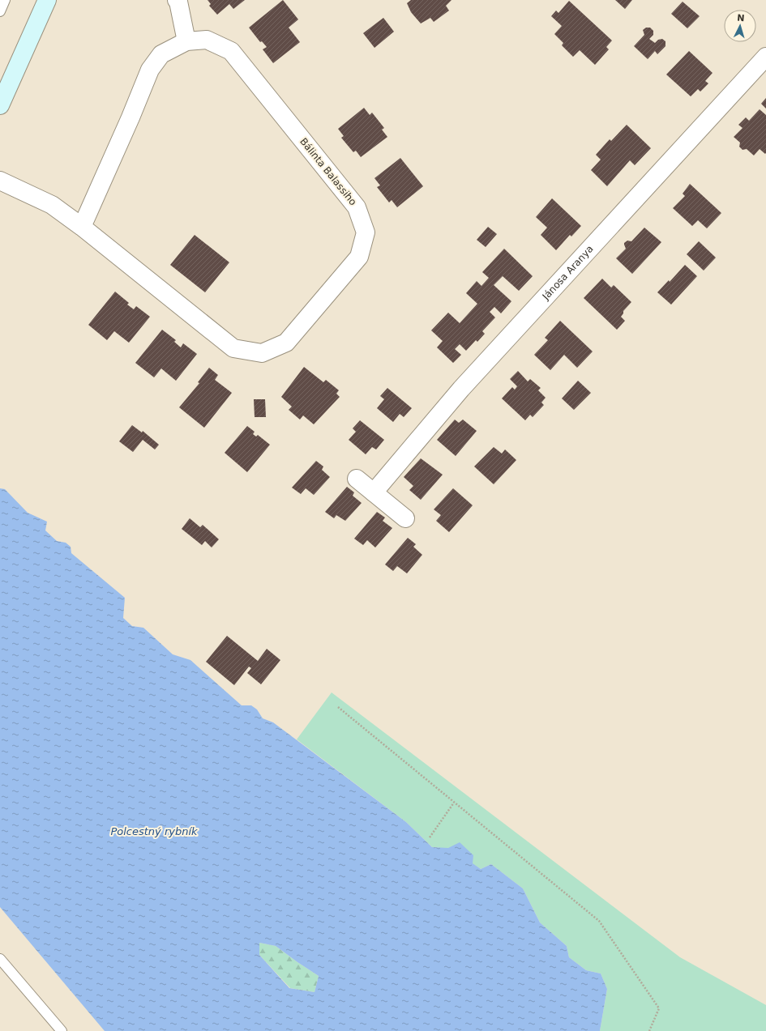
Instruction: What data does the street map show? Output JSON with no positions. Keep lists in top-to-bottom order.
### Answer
{
  "streets": {
    "street": ["Bálinta Balassiho", "Jánosa Aranya"]
  },
  "water": ["Polcestný rybník"],
  "north": "top"
}
